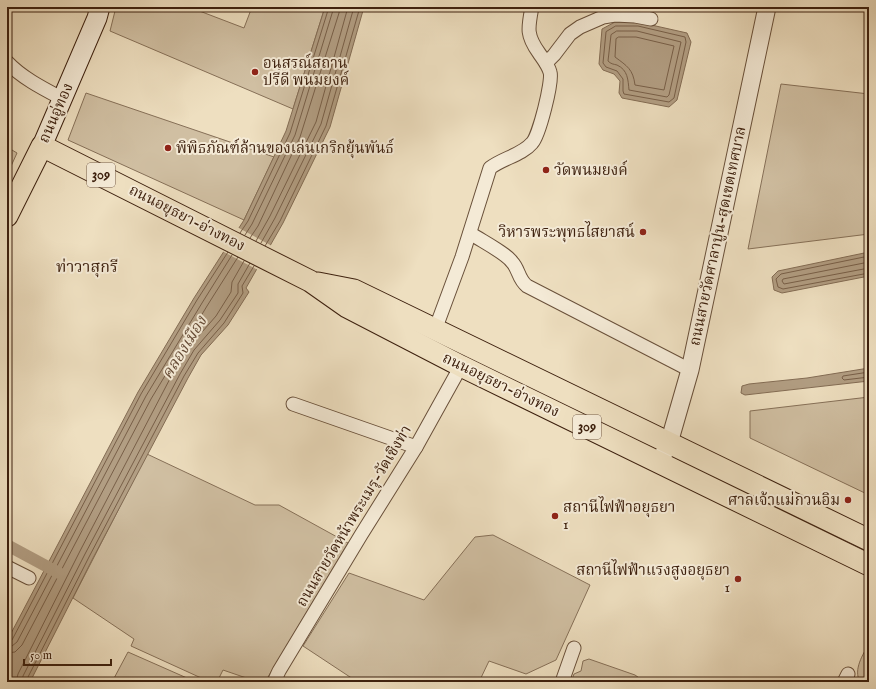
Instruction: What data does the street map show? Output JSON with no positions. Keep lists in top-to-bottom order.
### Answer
{
  "streets": {
    "main road": ["ถนนอู่ทอง", "309", "ถนนอยุธยา-อ่างทอง"],
    "street": ["ถนนสายวัดศาลาปูน-สุดเขตเทศบาล", "ถนนสายวัดหน้าพระเมรุ-วัดเชิงท่า"]
  },
  "crossings": [
    ["ถนนอู่ทอง", "ถนนอยุธยา-อ่างทอง"],
    ["ถนนอยุธยา-อ่างทอง", "ถนนสายวัดศาลาปูน-สุดเขตเทศบาล"],
    ["ถนนอยุธยา-อ่างทอง", "ถนนสายวัดหน้าพระเมรุ-วัดเชิงท่า"]
  ],
  "districts": ["ท่าวาสุกรี"],
  "water": ["คลองเมือง"],
  "places": [
    "อนุสรณ์สถาน ปรีดี พนมยงค์",
    "พิพิธภัณฑ์ล้านของเล่นเกริกยุ้นพันธ์",
    "วัดพนมยงค์",
    "วิหารพระพุทธไสยาสน์",
    "ศาลเจ้าแม่กวนอิม",
    "สถานีไฟฟ้าอยุธยา 1",
    "สถานีไฟฟ้าแรงสูงอยุธยา 1"
  ],
  "scale_bar": "50 m"
}
